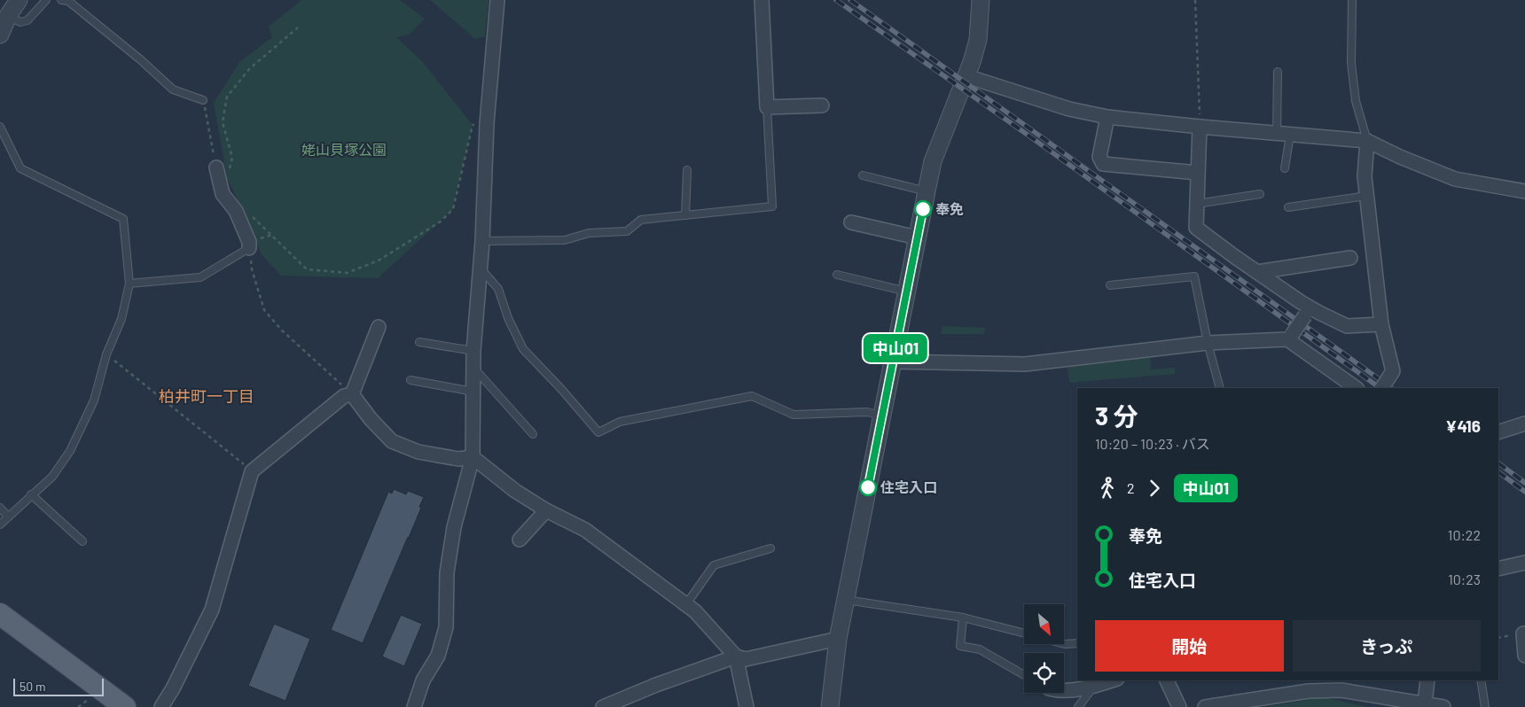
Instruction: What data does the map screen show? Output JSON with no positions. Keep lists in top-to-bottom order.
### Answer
{
  "districts": ["柏井町一丁目"],
  "parks": ["姥山貝塚公園"],
  "places": ["奉免", "住宅入口"],
  "lines": ["bus line 中山01"],
  "scale_bar": "50 m",
  "north": "bottom right",
  "page": {
    "on_map": "中山01",
    "heading": ["3 分", "10:20 – 10:23 · バス", "¥416"],
    "legs": ["2", "中山01"],
    "list": [
      {
        "name": "奉免",
        "value": "10:22"
      },
      {
        "name": "住宅入口",
        "value": "10:23"
      }
    ],
    "buttons": ["開始", "きっぷ"],
    "scale": "50 m"
  }
}
